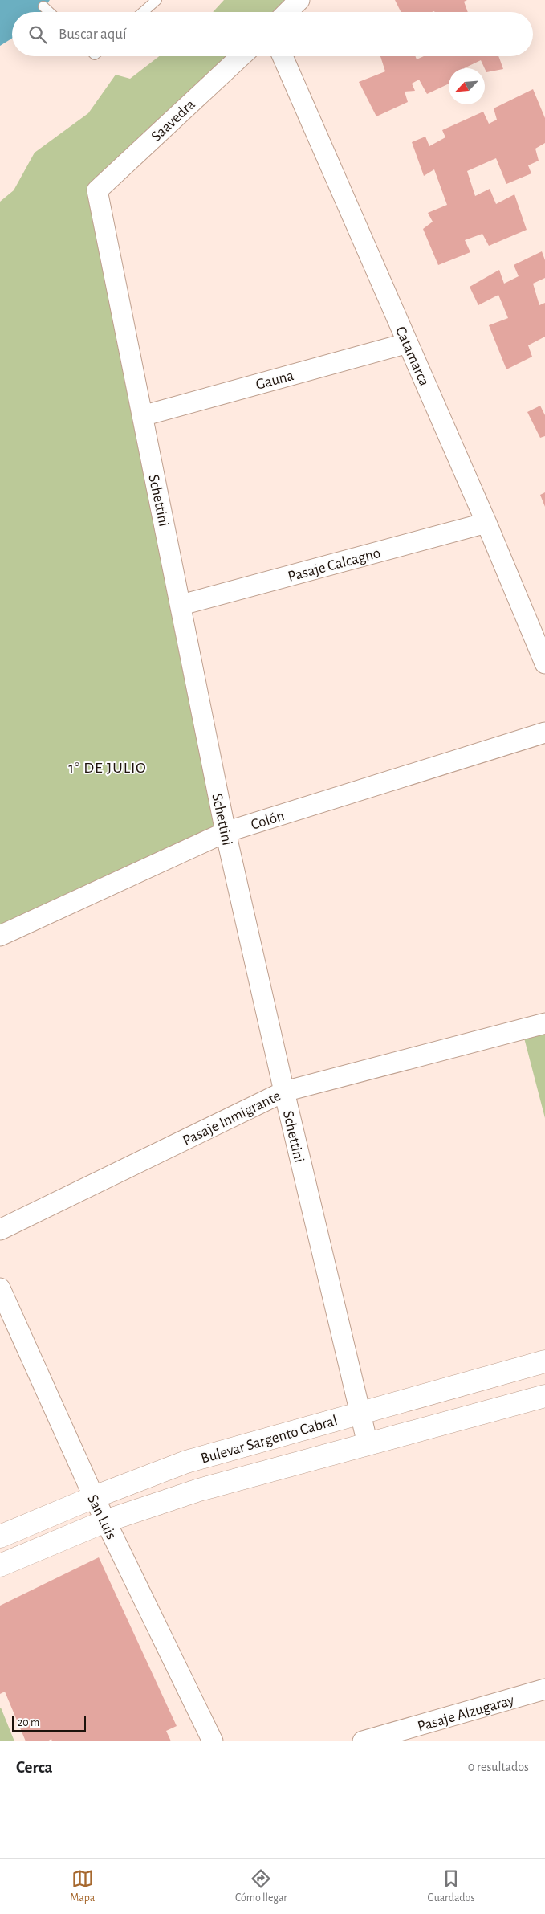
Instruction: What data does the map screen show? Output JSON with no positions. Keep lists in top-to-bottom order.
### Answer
{
  "streets": {
    "main road": ["Bulevar Sargento Cabral"],
    "street": [
      "Saavedra",
      "Catamarca",
      "Gauna",
      "Schettini",
      "Pasaje Calcagno",
      "Colón",
      "Pasaje Inmigrante",
      "San Luis",
      "Pasaje Alzugaray"
    ]
  },
  "crossings": [
    ["Saavedra", "Schettini"],
    ["Catamarca", "Gauna"],
    ["Catamarca", "Pasaje Calcagno"],
    ["Gauna", "Schettini"],
    ["Schettini", "Pasaje Calcagno"],
    ["Schettini", "Colón"],
    ["Schettini", "Pasaje Inmigrante"],
    ["Schettini", "Bulevar Sargento Cabral"],
    ["Bulevar Sargento Cabral", "San Luis"]
  ],
  "districts": ["1° DE JULIO"],
  "scale_bar": "20 m",
  "north": "bottom left",
  "page": {
    "search": "Buscar aquí",
    "scale": "20 m",
    "heading": ["Cerca", "0 resultados"],
    "nav": ["Mapa", "Cómo llegar", "Guardados"]
  }
}
